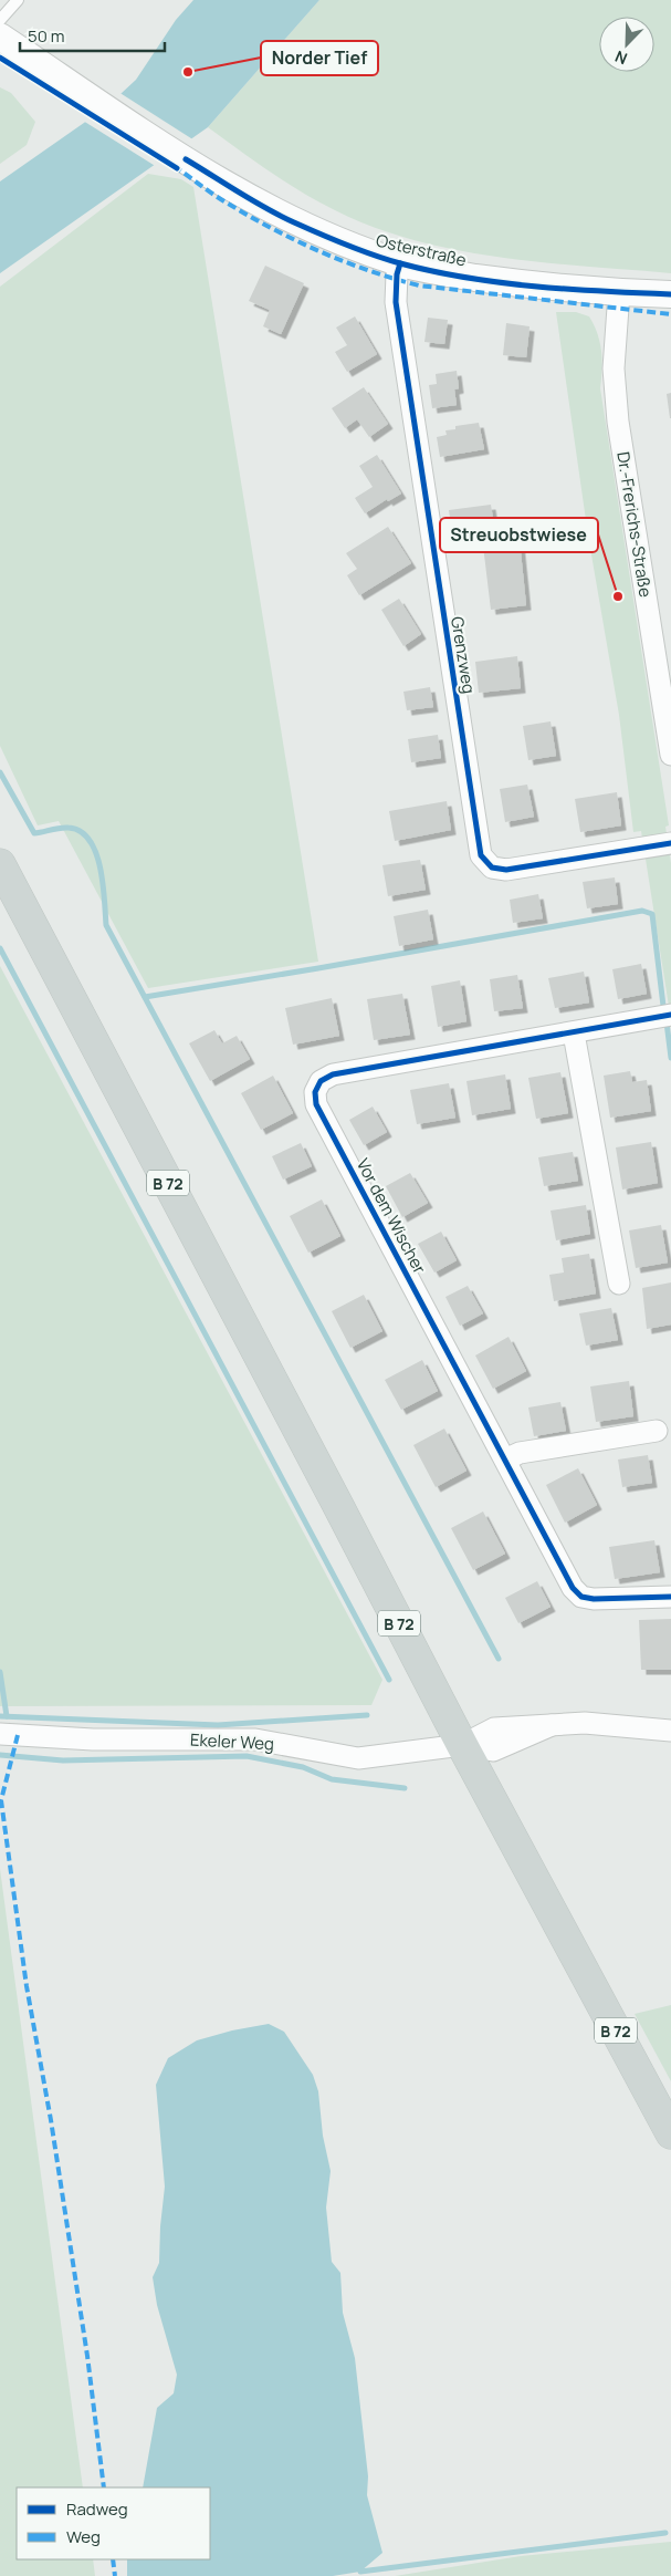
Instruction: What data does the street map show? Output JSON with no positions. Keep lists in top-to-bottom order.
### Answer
{
  "streets": {
    "main road": ["B 72"],
    "street": [
      "Osterstraße",
      "Dr.-Frerichs-Straße",
      "Grenzweg",
      "Vor dem Wischer",
      "Ekeler Weg"
    ]
  },
  "crossings": [
    ["Osterstraße", "Dr.-Frerichs-Straße"],
    ["Osterstraße", "Grenzweg"],
    ["B 72", "Ekeler Weg"]
  ],
  "places": ["Norder Tief", "Streuobstwiese"],
  "legend": ["Radweg", "Weg"],
  "scale_bar": "50 m",
  "north": "bottom left"
}
